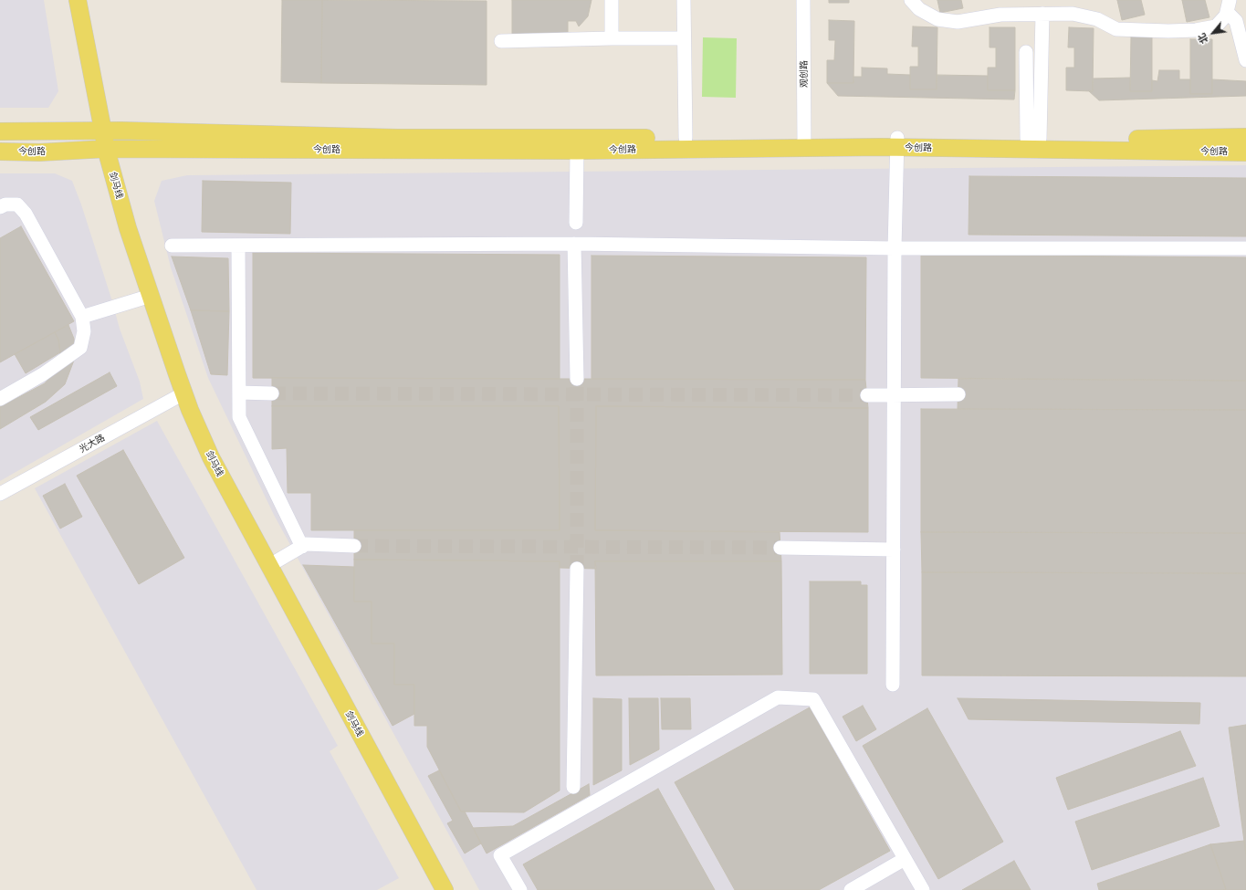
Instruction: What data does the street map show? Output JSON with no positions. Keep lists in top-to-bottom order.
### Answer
{
  "streets": {
    "main road": ["今创路", "剑马线"],
    "street": ["观创路", "光大路"]
  },
  "crossings": [
    ["观创路", "今创路"],
    ["今创路", "剑马线"],
    ["剑马线", "光大路"]
  ],
  "north": "bottom left"
}
